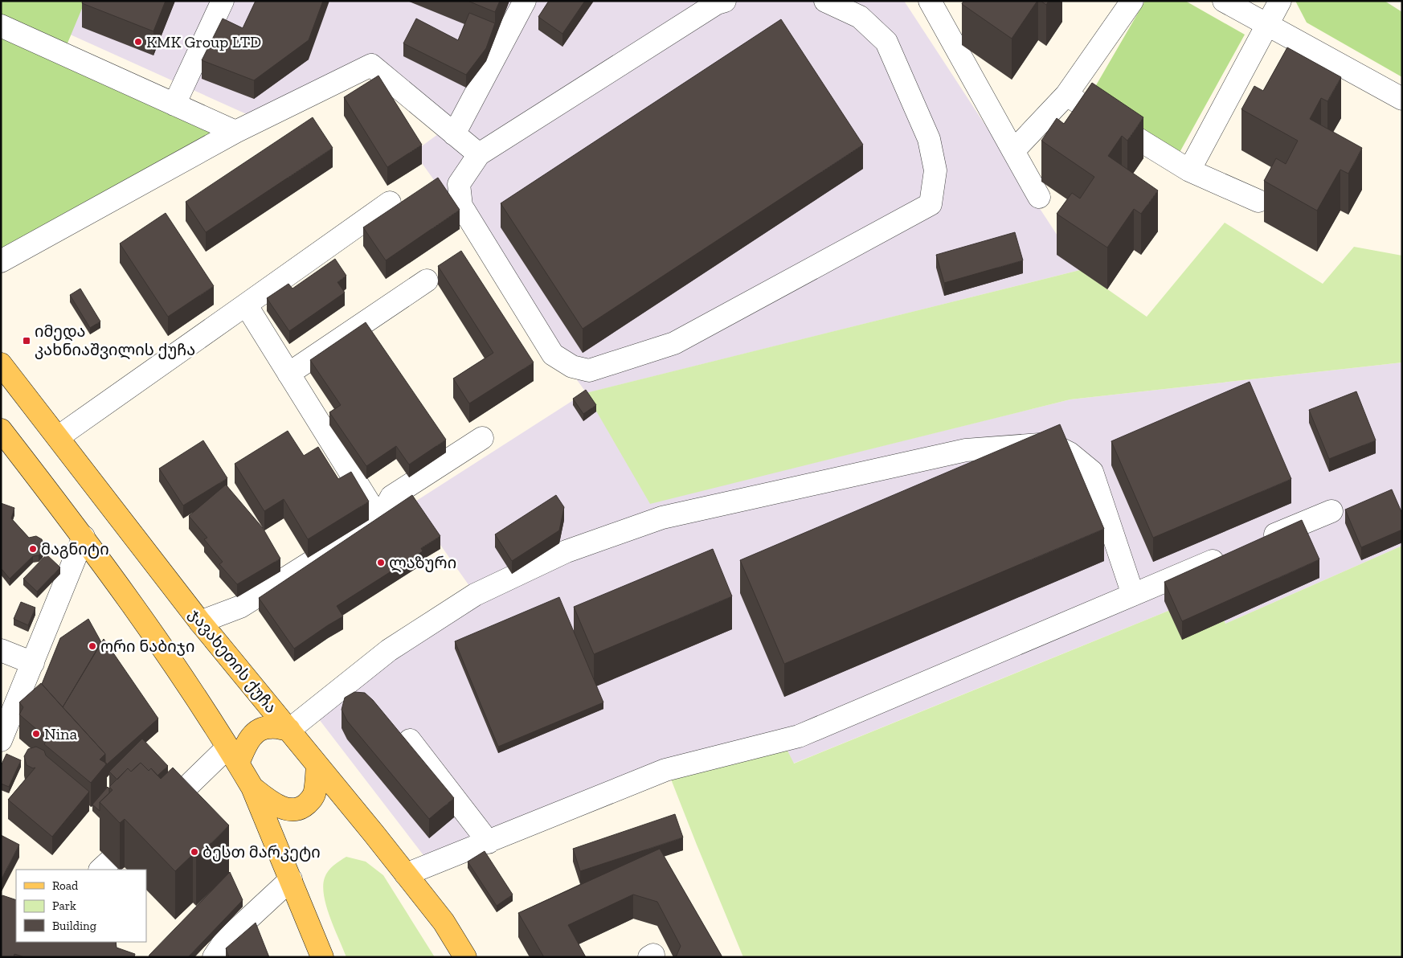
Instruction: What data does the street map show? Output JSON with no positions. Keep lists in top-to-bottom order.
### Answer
{
  "streets": {
    "main road": ["ჯავახეთის ქუჩა"]
  },
  "places": {
    "other": [
      "KMK Group LTD",
      "მაგნიტი",
      "ლაზური",
      "ორი ნაბიჯი",
      "Nina",
      "ბესთ მარკეტი"
    ],
    "transit": ["იმედა კახნიაშვილის ქუჩა"]
  },
  "legend": ["Road", "Park", "Building"]
}
